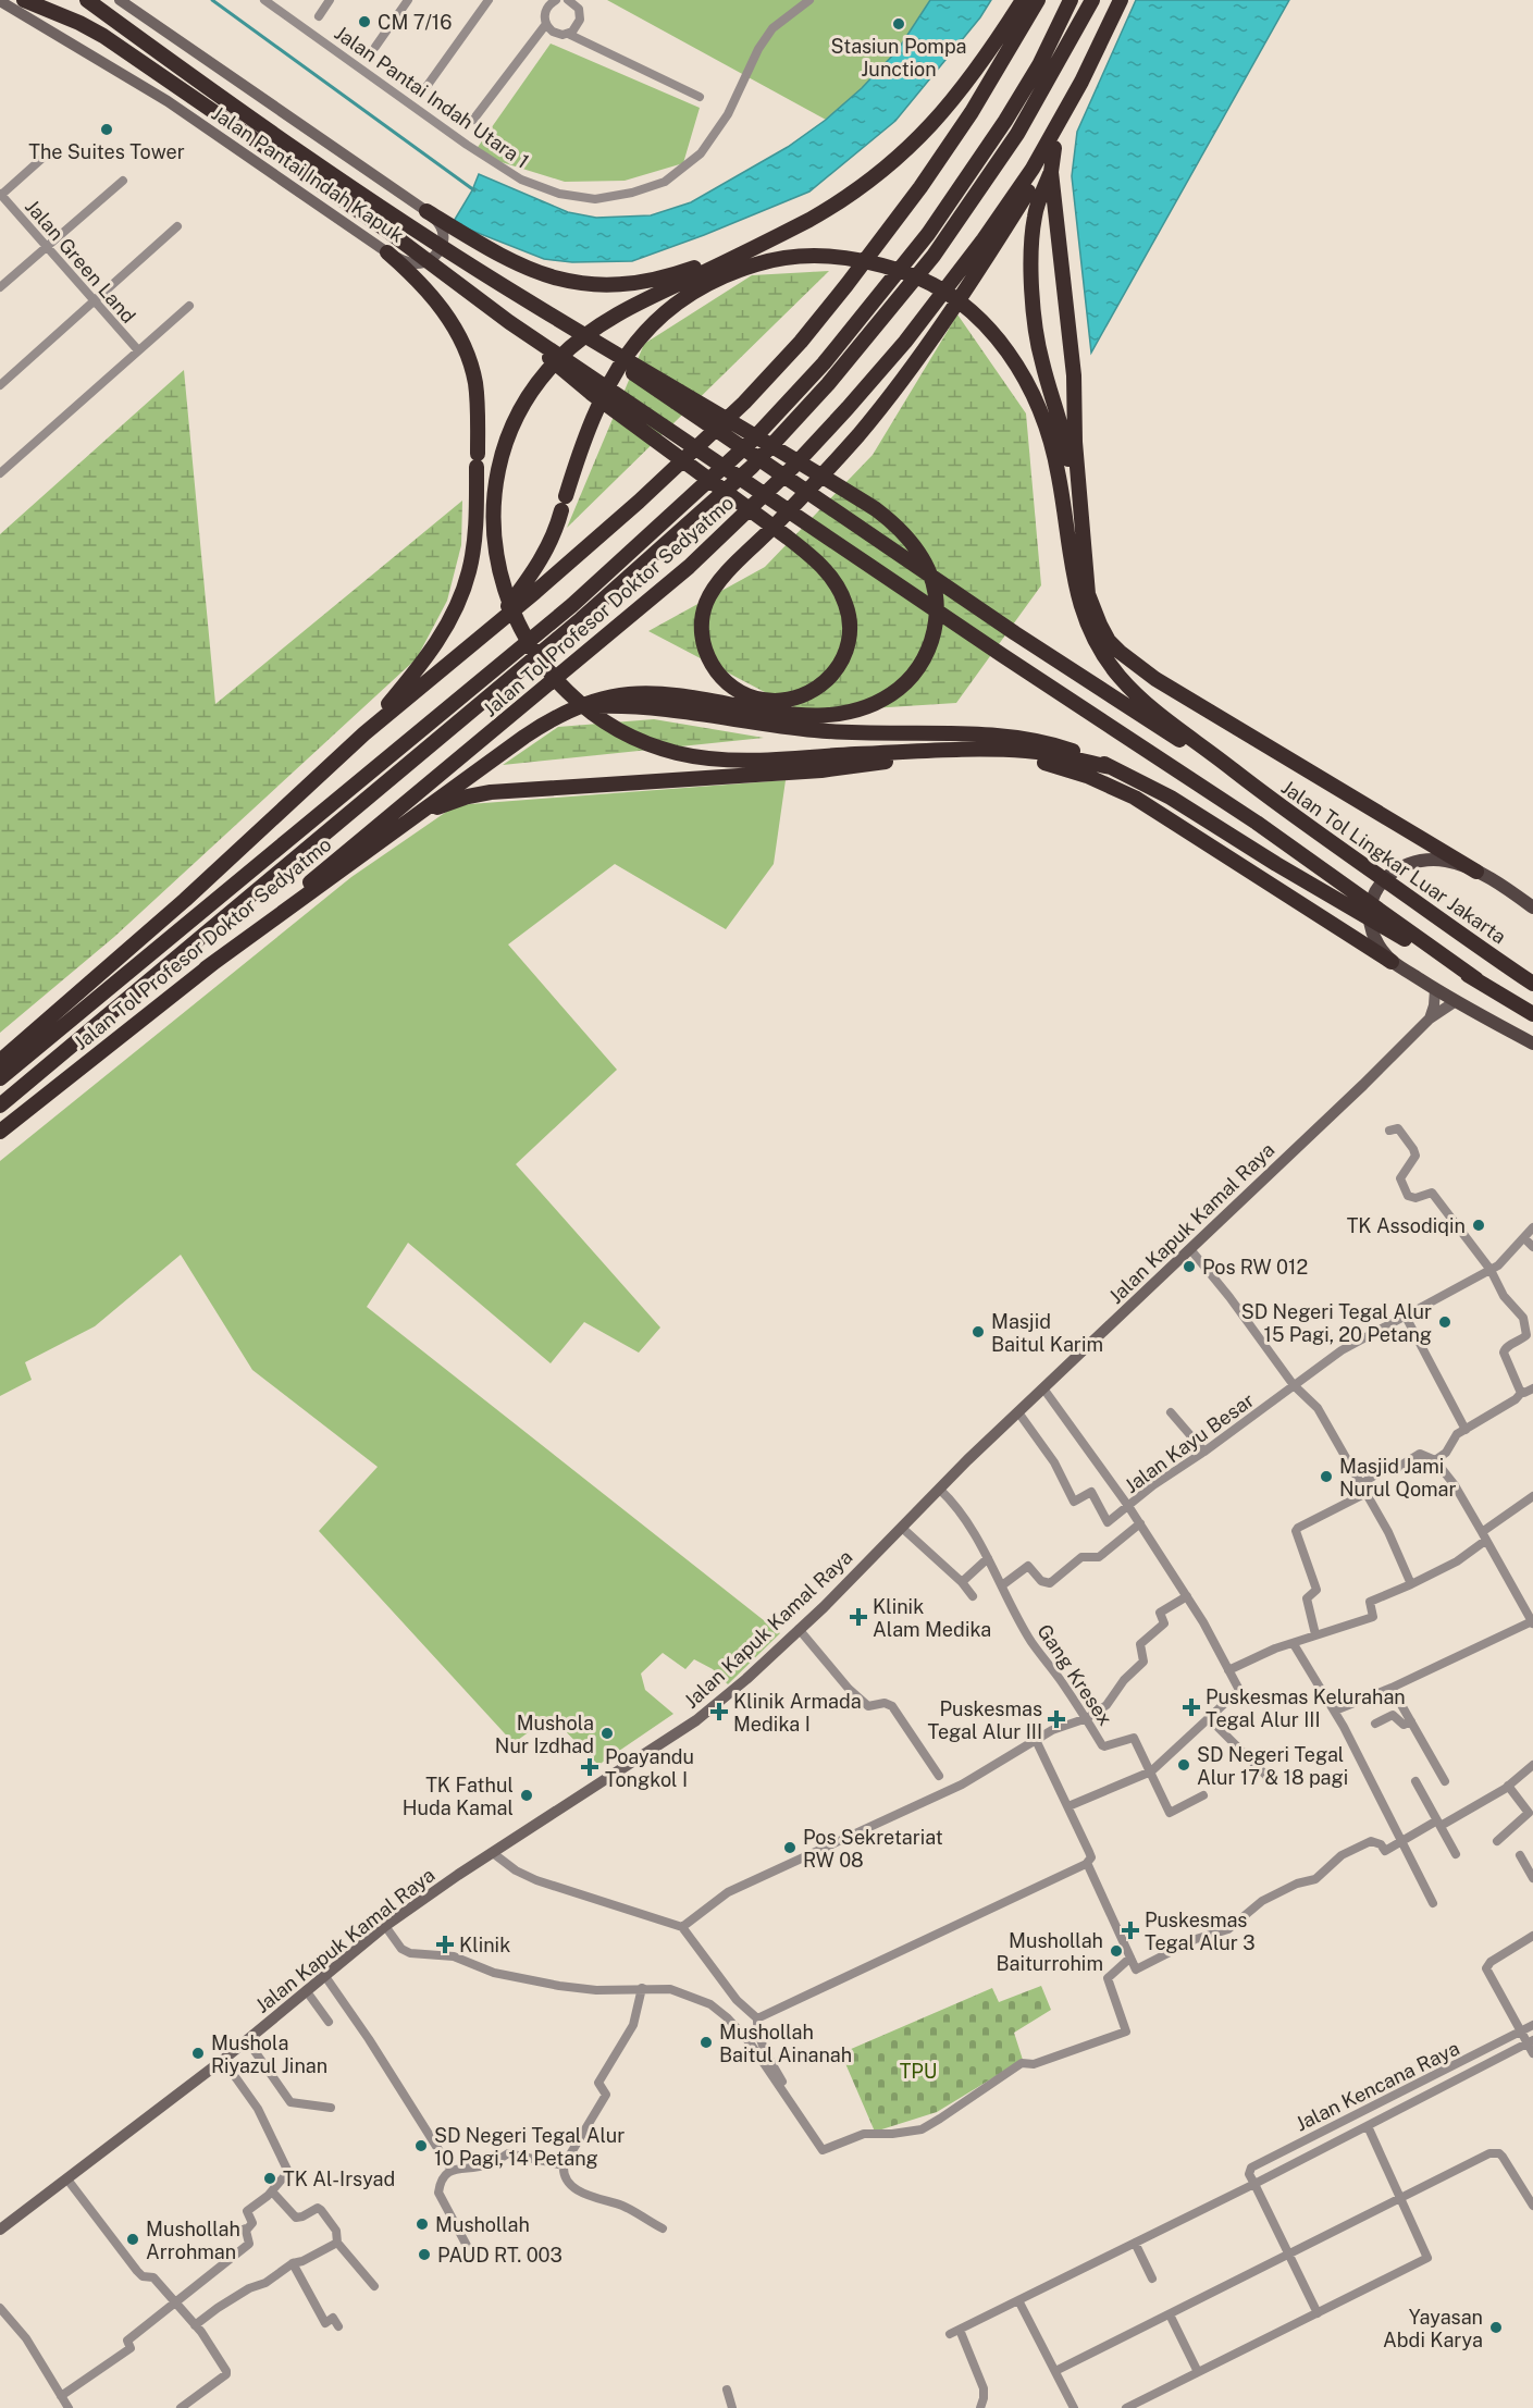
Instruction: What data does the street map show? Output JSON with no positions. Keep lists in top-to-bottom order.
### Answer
{
  "streets": {
    "highway": ["Jalan Tol Profesor Doktor Sedyatmo", "Jalan Tol Lingkar Luar Jakarta"],
    "main road": ["Jalan Pantai Indah Kapuk", "Jalan Kapuk Kamal Raya"],
    "street": [
      "Jalan Pantai Indah Utara 1",
      "Jalan Green Land",
      "Jalan Kayu Besar",
      "Gang Kresex",
      "Jalan Kencana Raya"
    ]
  },
  "crossings": [
    ["Jalan Kapuk Kamal Raya", "Gang Kresex"]
  ],
  "parks": ["TPU"],
  "places": {
    "other": [
      "CM 7/16",
      "Stasiun Pompa Junction",
      "The Suites Tower",
      "TK Assodiqin",
      "Pos RW 012",
      "SD Negeri Tegal Alur 15 Pagi, 20 Petang",
      "Masjid Baitul Karim",
      "Masjid Jami Nurul Qomar",
      "Mushola Nur Izdhad",
      "SD Negeri Tegal Alur 17 & 18 pagi",
      "TK Fathul Huda Kamal",
      "Pos Sekretariat RW 08",
      "Mushollah Baiturrohim",
      "Mushollah Baitul Ainanah",
      "Mushola Riyazul Jinan",
      "SD Negeri Tegal Alur 10 Pagi, 14 Petang",
      "TK Al-Irsyad",
      "Mushollah",
      "Mushollah Arrohman",
      "PAUD RT. 003",
      "Yayasan Abdi Karya"
    ],
    "health": [
      "Klinik Alam Medika",
      "Puskesmas Kelurahan Tegal Alur III",
      "Klinik Armada Medika I",
      "Puskesmas Tegal Alur III",
      "Poayandu Tongkol I",
      "Puskesmas Tegal Alur 3",
      "Klinik"
    ]
  }
}
